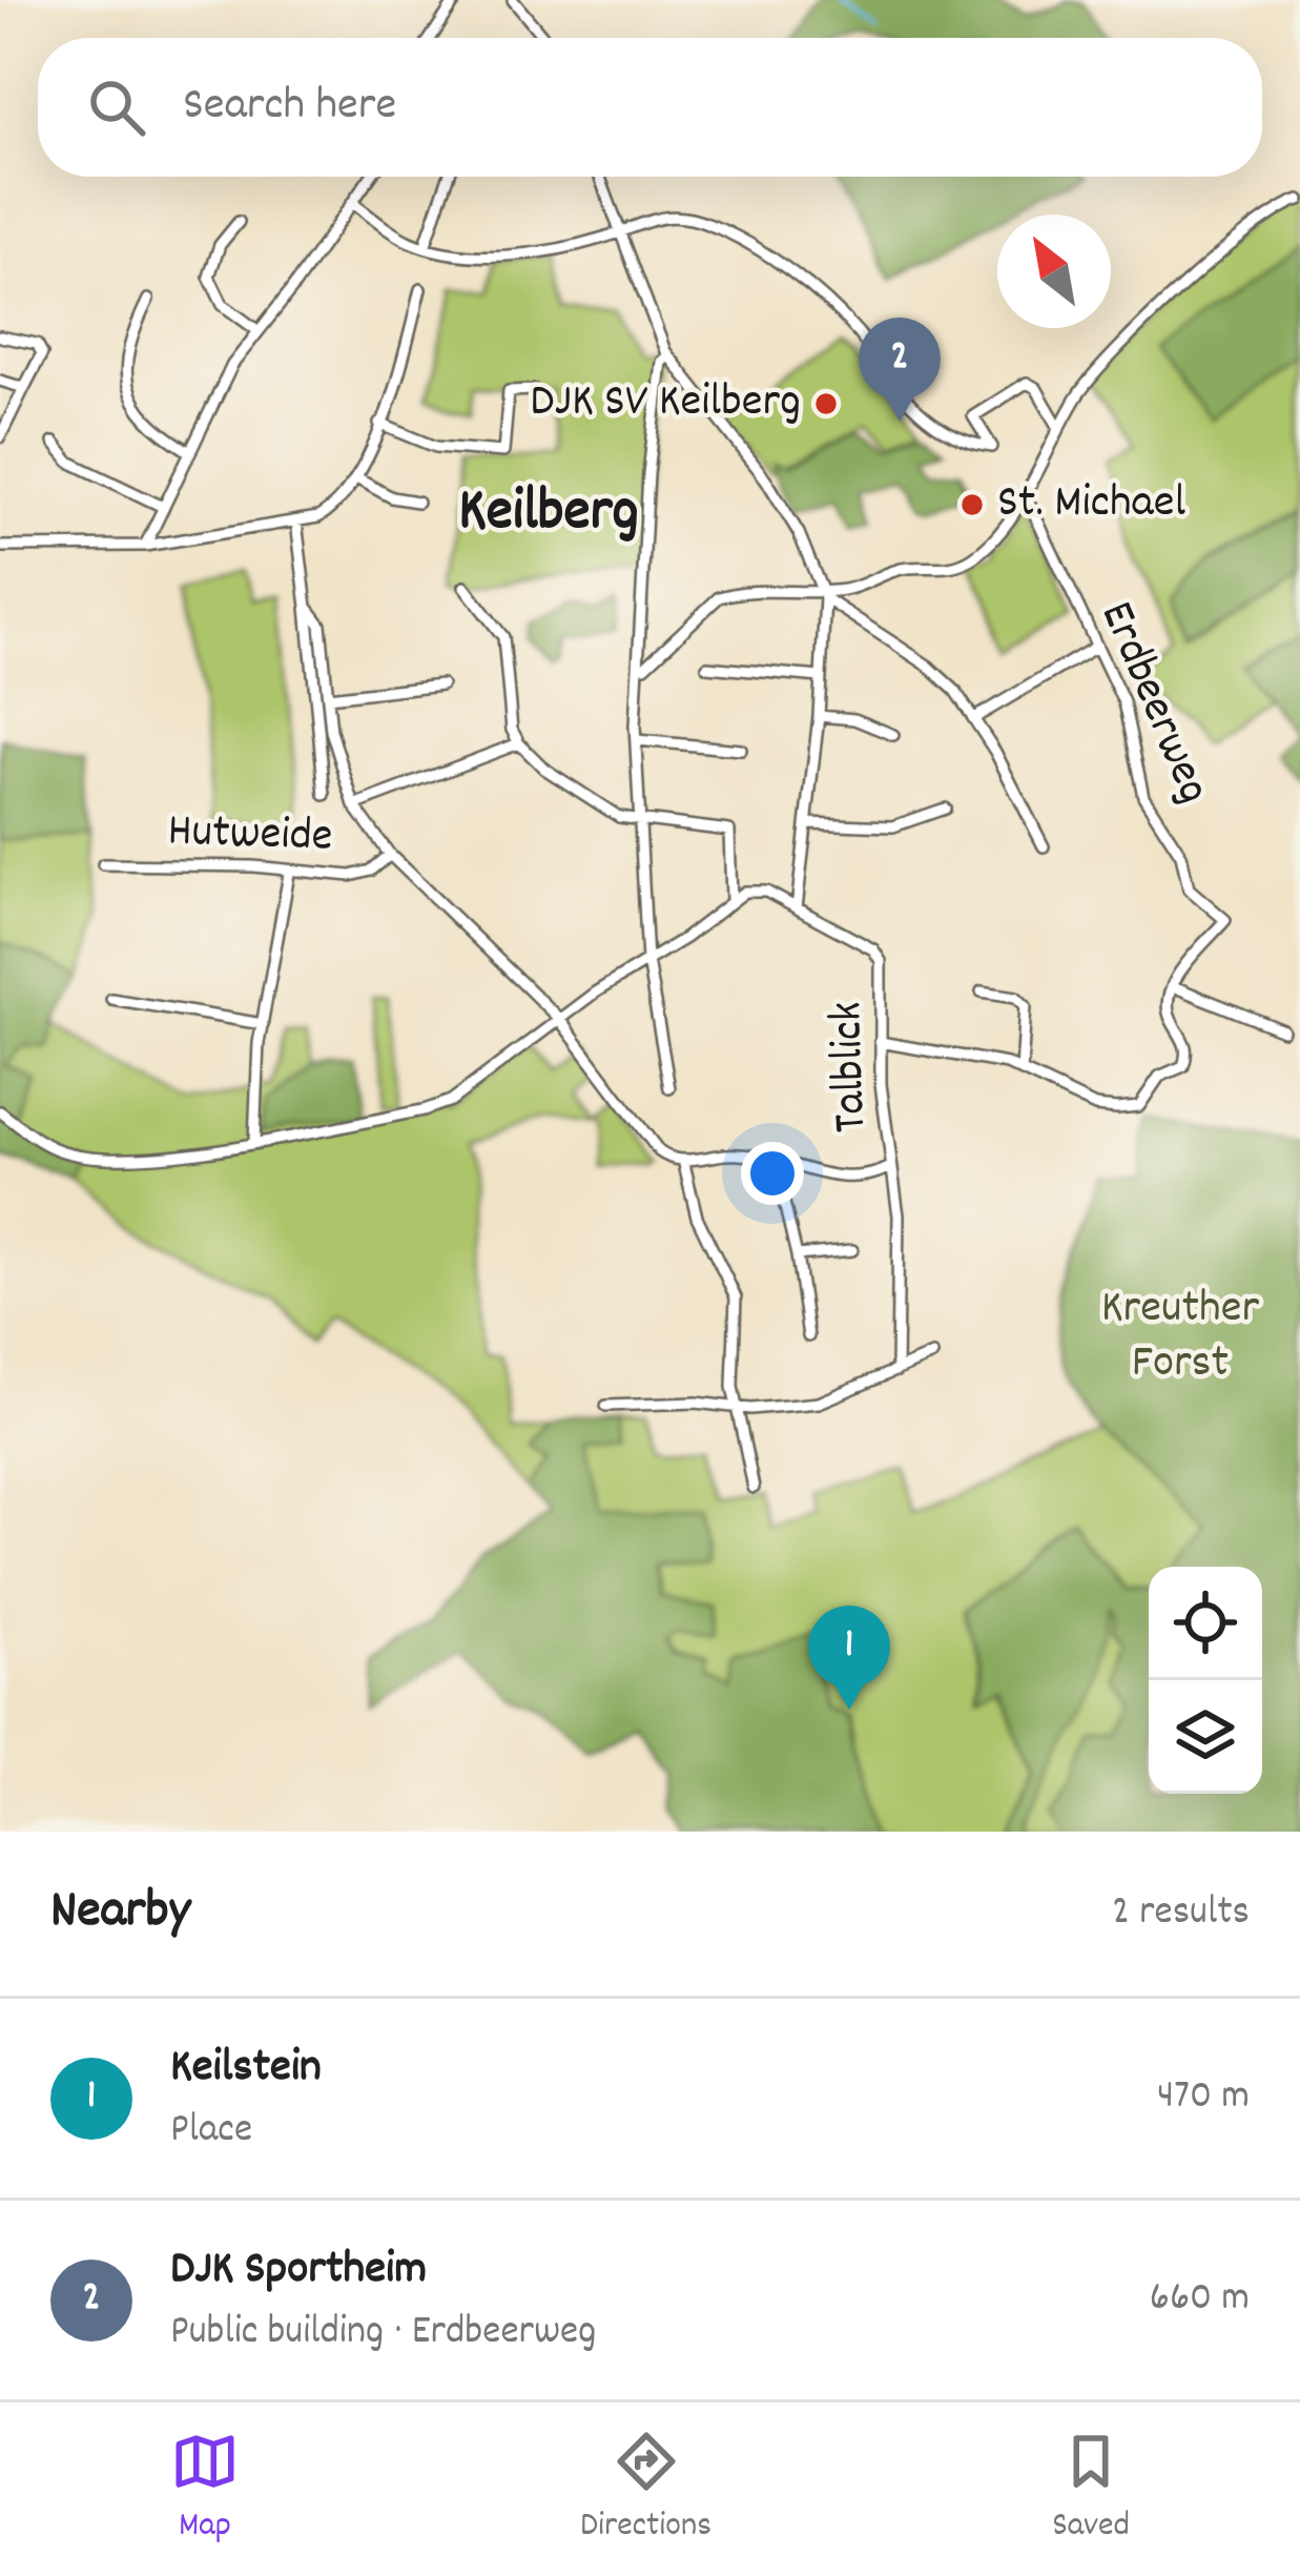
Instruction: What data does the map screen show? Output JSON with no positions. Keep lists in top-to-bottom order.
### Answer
{
  "streets": {
    "street": ["Erdbeerweg", "Hutweide", "Talblick"]
  },
  "districts": ["Keilberg"],
  "parks": ["Kreuther Forst"],
  "places": ["DJK SV Keilberg", "St. Michael"],
  "north": "top left",
  "page": {
    "search": "Search here",
    "pins": ["2", "1"],
    "heading": ["Nearby", "2 results"],
    "list": [
      {
        "mark": "1",
        "name": "Keilstein",
        "note": "Place",
        "value": "470 m"
      },
      {
        "mark": "2",
        "name": "DJK Sportheim",
        "note": "Public building · Erdbeerweg",
        "value": "660 m"
      }
    ],
    "nav": ["Map", "Directions", "Saved"]
  }
}
